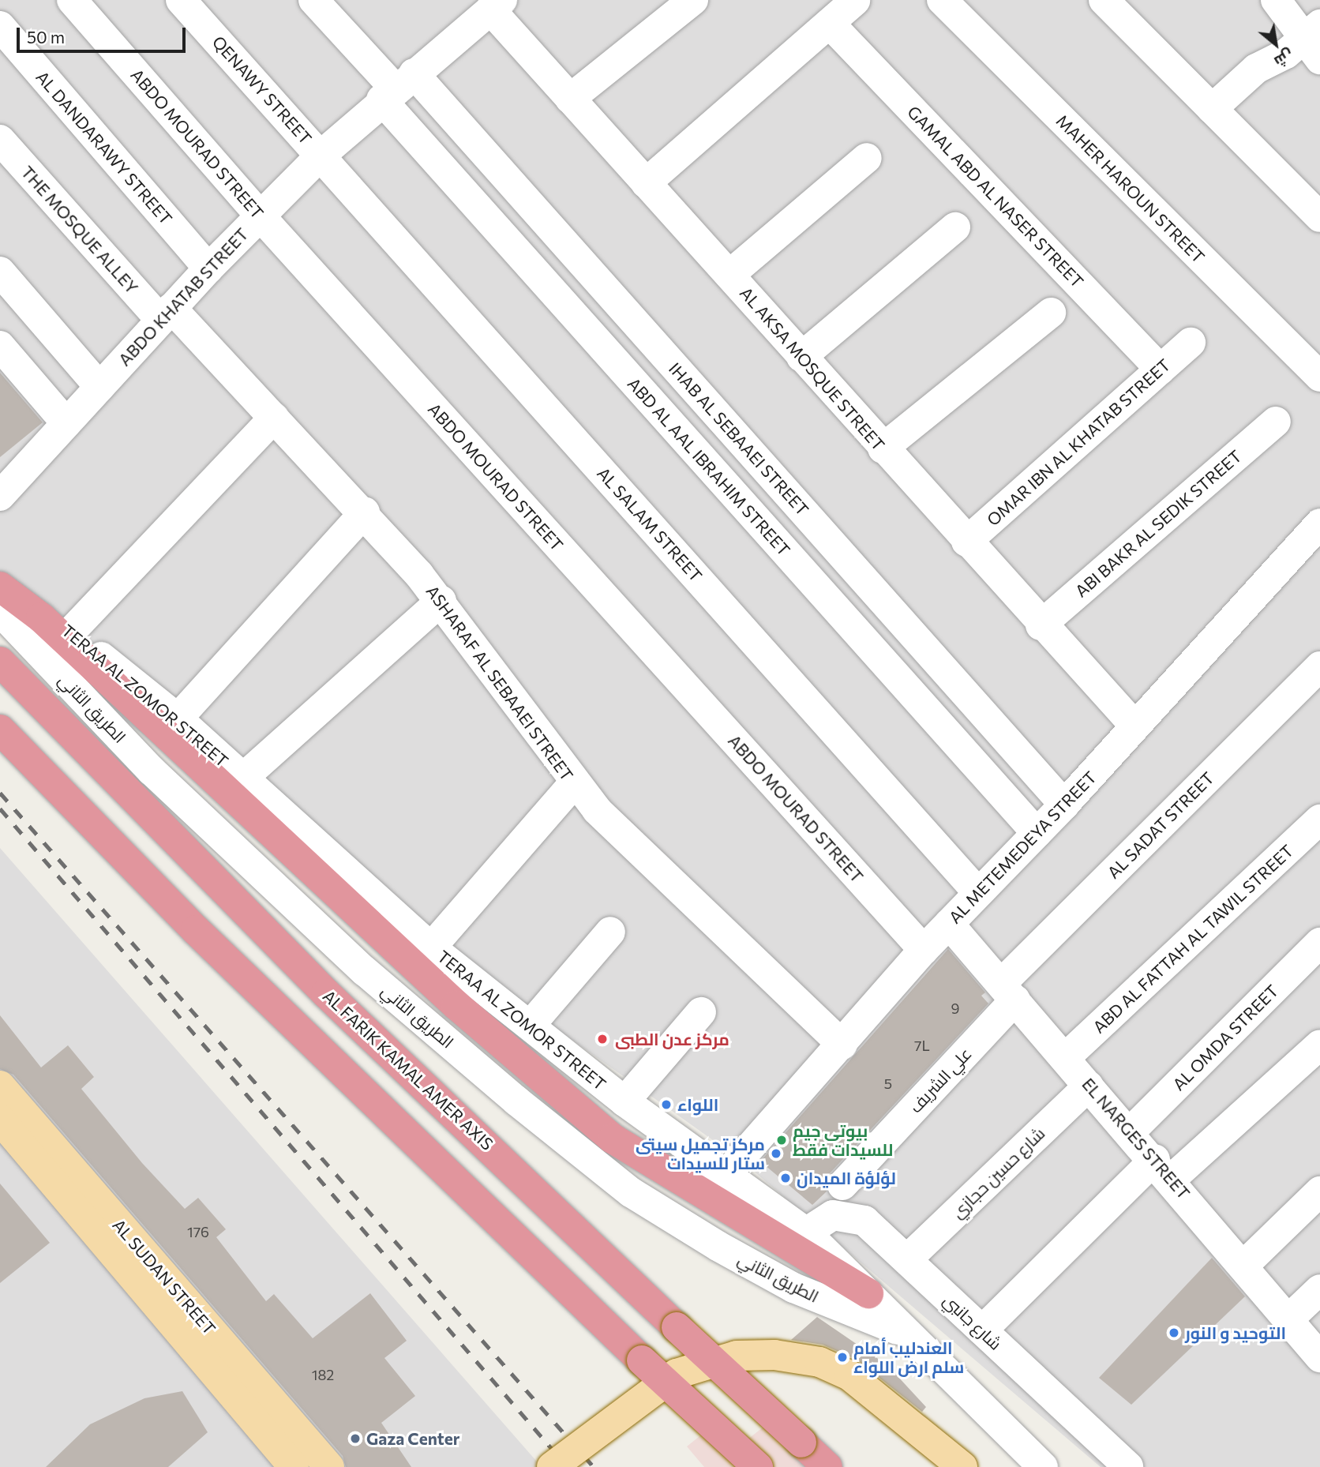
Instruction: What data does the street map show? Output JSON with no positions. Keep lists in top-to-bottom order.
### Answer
{
  "streets": {
    "highway": ["AL FARIK KAMAL AMER AXIS"],
    "main road": ["AL SUDAN STREET"],
    "street": [
      "QENAWY STREET",
      "ABDO MOURAD STREET",
      "AL DANDARAWY STREET",
      "MAHER HAROUN STREET",
      "GAMAL ABD AL NASER STREET",
      "THE MOSQUE ALLEY",
      "ABDO KHATAB STREET",
      "AL AKSA MOSQUE STREET",
      "IHAB AL SEBAAEI STREET",
      "OMAR IBN AL KHATAB STREET",
      "ABD AL AAL IBRAHIM STREET",
      "ABI BAKR AL SEDIK STREET",
      "AL SALAM STREET",
      "ASHARAF AL SEBAAEI STREET",
      "TERAA AL ZOMOR STREET",
      "الطريق الثاني",
      "AL SADAT STREET",
      "AL METEMEDEYA STREET",
      "ABD AL FATTAH AL TAWIL STREET",
      "AL OMDA STREET",
      "علي الشريف",
      "EL NARGES STREET",
      "شارع حسين حجازي",
      "شارع جانبي"
    ]
  },
  "crossings": [
    ["QENAWY STREET", "ABDO KHATAB STREET"],
    ["QENAWY STREET", "AL SALAM STREET"],
    ["ABDO MOURAD STREET", "ABDO KHATAB STREET"],
    ["ABDO MOURAD STREET", "AL METEMEDEYA STREET"],
    ["AL DANDARAWY STREET", "ABDO KHATAB STREET"],
    ["GAMAL ABD AL NASER STREET", "OMAR IBN AL KHATAB STREET"],
    ["THE MOSQUE ALLEY", "ABDO KHATAB STREET"],
    ["THE MOSQUE ALLEY", "ASHARAF AL SEBAAEI STREET"],
    ["ABDO KHATAB STREET", "AL AKSA MOSQUE STREET"],
    ["ABDO KHATAB STREET", "IHAB AL SEBAAEI STREET"],
    ["ABDO KHATAB STREET", "ABD AL AAL IBRAHIM STREET"],
    ["ABDO KHATAB STREET", "AL SALAM STREET"],
    ["ABDO KHATAB STREET", "ASHARAF AL SEBAAEI STREET"],
    ["AL AKSA MOSQUE STREET", "OMAR IBN AL KHATAB STREET"],
    ["AL AKSA MOSQUE STREET", "ABI BAKR AL SEDIK STREET"],
    ["AL AKSA MOSQUE STREET", "AL METEMEDEYA STREET"],
    ["IHAB AL SEBAAEI STREET", "ABD AL AAL IBRAHIM STREET"],
    ["IHAB AL SEBAAEI STREET", "AL METEMEDEYA STREET"],
    ["ABD AL AAL IBRAHIM STREET", "AL METEMEDEYA STREET"],
    ["AL SALAM STREET", "AL METEMEDEYA STREET"],
    ["ASHARAF AL SEBAAEI STREET", "AL METEMEDEYA STREET"],
    ["TERAA AL ZOMOR STREET", "الطريق الثاني"],
    ["TERAA AL ZOMOR STREET", "AL METEMEDEYA STREET"],
    ["TERAA AL ZOMOR STREET", "شارع جانبي"],
    ["AL SADAT STREET", "علي الشريف"],
    ["AL SADAT STREET", "EL NARGES STREET"],
    ["AL METEMEDEYA STREET", "EL NARGES STREET"],
    ["ABD AL FATTAH AL TAWIL STREET", "EL NARGES STREET"],
    ["AL OMDA STREET", "EL NARGES STREET"],
    ["علي الشريف", "EL NARGES STREET"],
    ["EL NARGES STREET", "شارع حسين حجازي"],
    ["شارع حسين حجازي", "شارع جانبي"]
  ],
  "places": [
    "مركز عدن الطبى",
    "اللواء",
    "بيوتى جيم للسيدات فقط",
    "مركز تجميل سيتى ستار للسيدات",
    "لؤلؤة الميدان",
    "التوحيد و النور",
    "العندليب أمام سلم ارض اللواء",
    "Gaza Center"
  ],
  "house_numbers": [
    "9",
    "7L",
    "5",
    "176",
    "182"
  ],
  "scale_bar": "50 m",
  "north": "bottom right"
}
